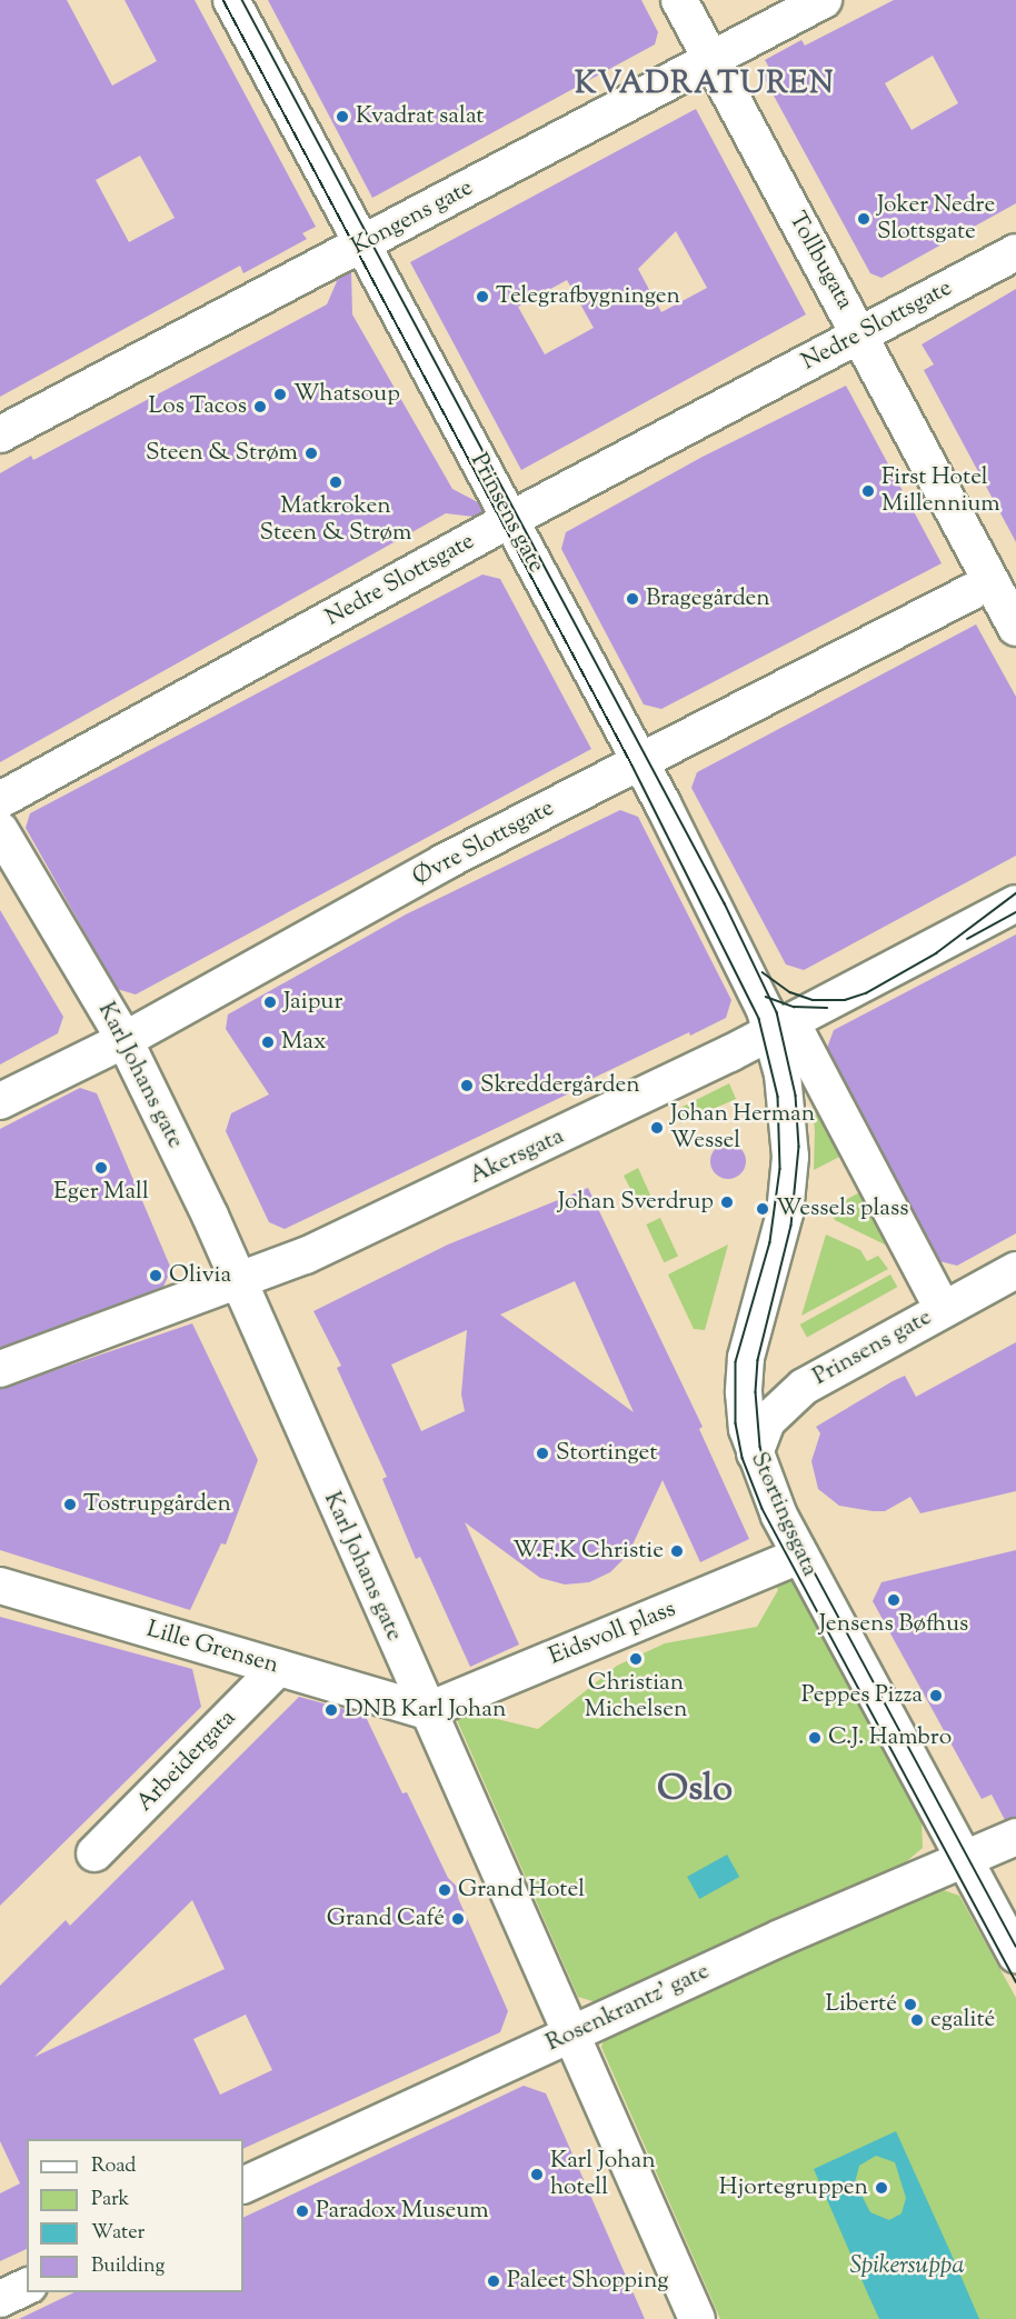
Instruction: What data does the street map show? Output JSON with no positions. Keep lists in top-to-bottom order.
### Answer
{
  "streets": {
    "street": [
      "Kongens gate",
      "Tollbugata",
      "Nedre Slottsgate",
      "Prinsens gate",
      "Øvre Slottsgate",
      "Karl Johans gate",
      "Akersgata",
      "Stortingsgata",
      "Eidsvoll plass",
      "Lille Grensen",
      "Arbeidergata",
      "Rosenkrantz’ gate"
    ]
  },
  "crossings": [
    ["Kongens gate", "Tollbugata"],
    ["Kongens gate", "Prinsens gate"],
    ["Tollbugata", "Nedre Slottsgate"],
    ["Nedre Slottsgate", "Prinsens gate"],
    ["Prinsens gate", "Øvre Slottsgate"],
    ["Prinsens gate", "Akersgata"],
    ["Prinsens gate", "Stortingsgata"],
    ["Øvre Slottsgate", "Karl Johans gate"],
    ["Karl Johans gate", "Akersgata"],
    ["Karl Johans gate", "Eidsvoll plass"],
    ["Karl Johans gate", "Lille Grensen"],
    ["Karl Johans gate", "Rosenkrantz’ gate"],
    ["Akersgata", "Stortingsgata"],
    ["Stortingsgata", "Eidsvoll plass"],
    ["Stortingsgata", "Rosenkrantz’ gate"],
    ["Eidsvoll plass", "Lille Grensen"],
    ["Lille Grensen", "Arbeidergata"]
  ],
  "districts": ["KVADRATUREN", "Oslo"],
  "water": ["Spikersuppa"],
  "places": [
    "Kvadrat salat",
    "Joker Nedre Slottsgate",
    "Telegrafbygningen",
    "Whatsoup",
    "Los Tacos",
    "Steen & Strøm",
    "Matkroken Steen & Strøm",
    "First Hotel Millennium",
    "Bragegården",
    "Jaipur",
    "Max",
    "Skreddergården",
    "Johan Herman Wessel",
    "Eger Mall",
    "Johan Sverdrup",
    "Wessels plass",
    "Olivia",
    "Stortinget",
    "Tostrupgården",
    "W.F.K Christie",
    "Jensens Bøfhus",
    "Christian Michelsen",
    "Peppes Pizza",
    "DNB Karl Johan",
    "C.J. Hambro",
    "Grand Hotel",
    "Grand Café",
    "Liberté",
    "egalité",
    "Karl Johan hotell",
    "Hjortegruppen",
    "Paradox Museum",
    "Paleet Shopping"
  ],
  "legend": [
    "Road",
    "Park",
    "Water",
    "Building"
  ]
}
